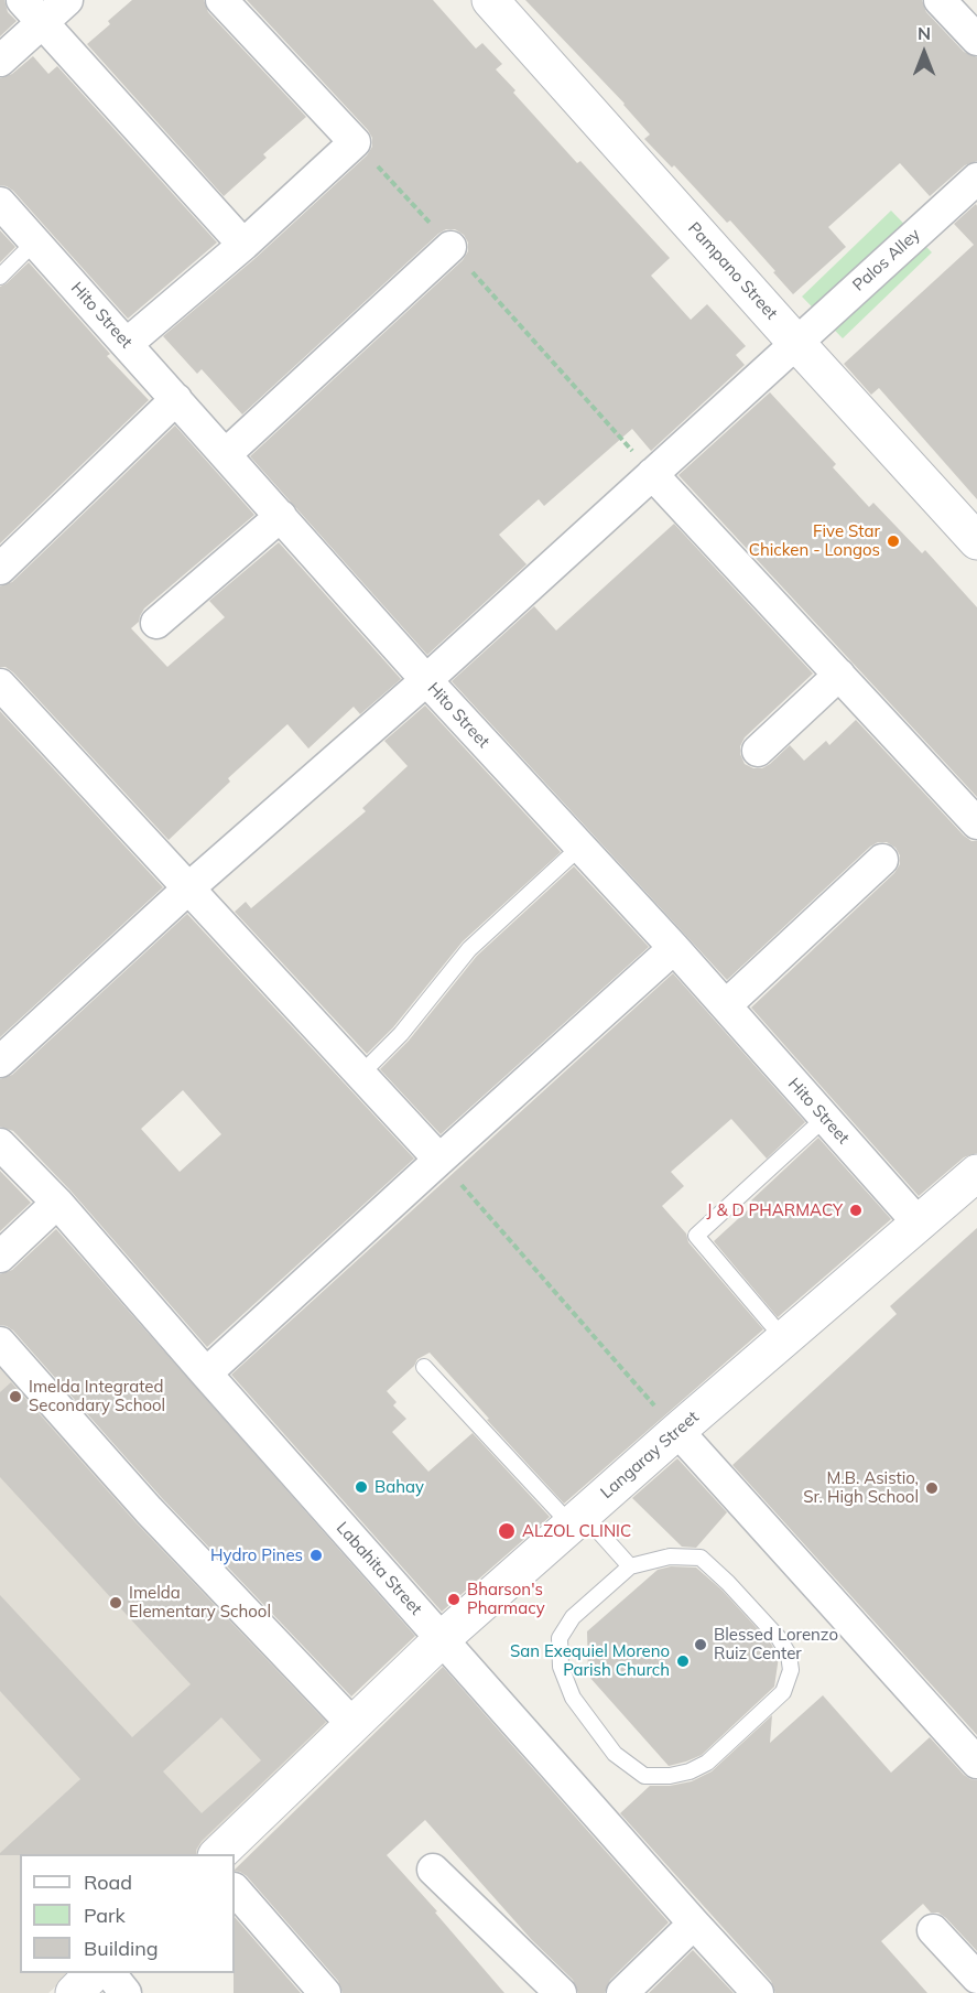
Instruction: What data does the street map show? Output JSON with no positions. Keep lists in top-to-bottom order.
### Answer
{
  "streets": {
    "street": [
      "Palos Alley",
      "Pampano Street",
      "Hito Street",
      "Langaray Street",
      "Labahita Street"
    ]
  },
  "crossings": [
    ["Palos Alley", "Pampano Street"],
    ["Palos Alley", "Hito Street"],
    ["Hito Street", "Langaray Street"],
    ["Langaray Street", "Labahita Street"]
  ],
  "places": [
    "Five Star Chicken - Longos",
    "J & D PHARMACY",
    "Imelda Integrated Secondary School",
    "Bahay",
    "M.B. Asistio, Sr. High School",
    "ALZOL CLINIC",
    "Hydro Pines",
    "Bharson's Pharmacy",
    "Imelda Elementary School",
    "Blessed Lorenzo Ruiz Center",
    "San Exequiel Moreno Parish Church"
  ],
  "legend": ["Road", "Park", "Building"],
  "north": "top"
}
